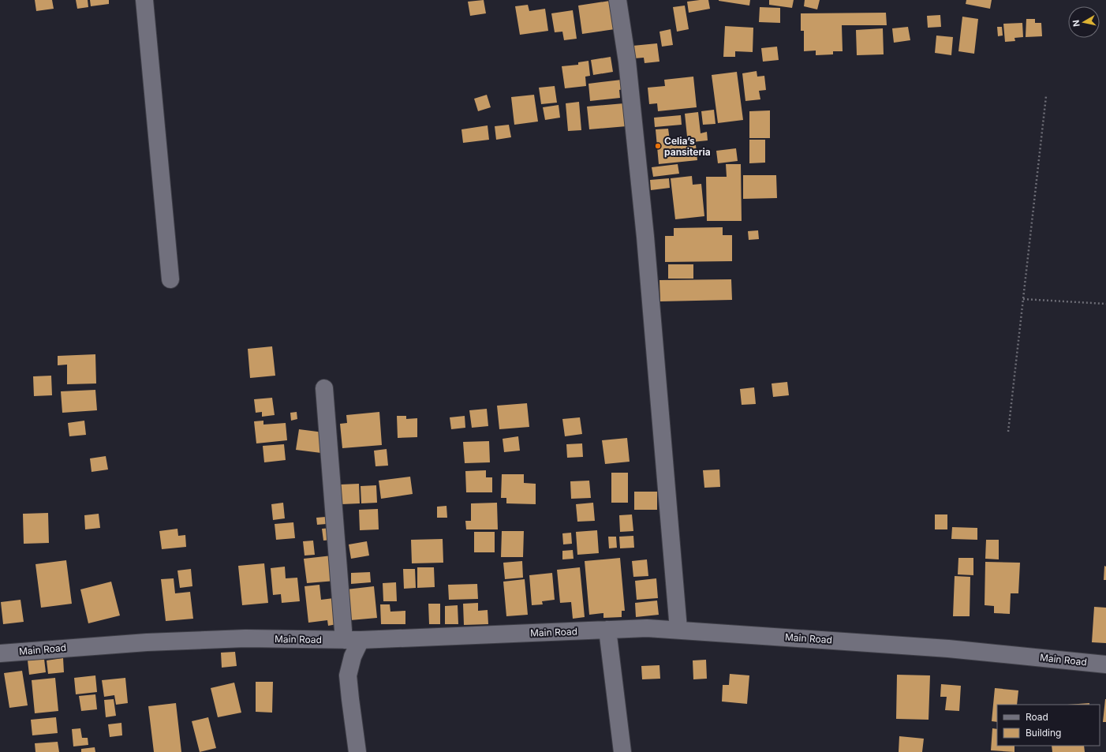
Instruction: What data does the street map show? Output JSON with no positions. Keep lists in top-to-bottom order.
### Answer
{
  "streets": {
    "street": ["Main Road"]
  },
  "places": ["Celia’s pansiteria"],
  "legend": ["Road", "Building"],
  "north": "left"
}
